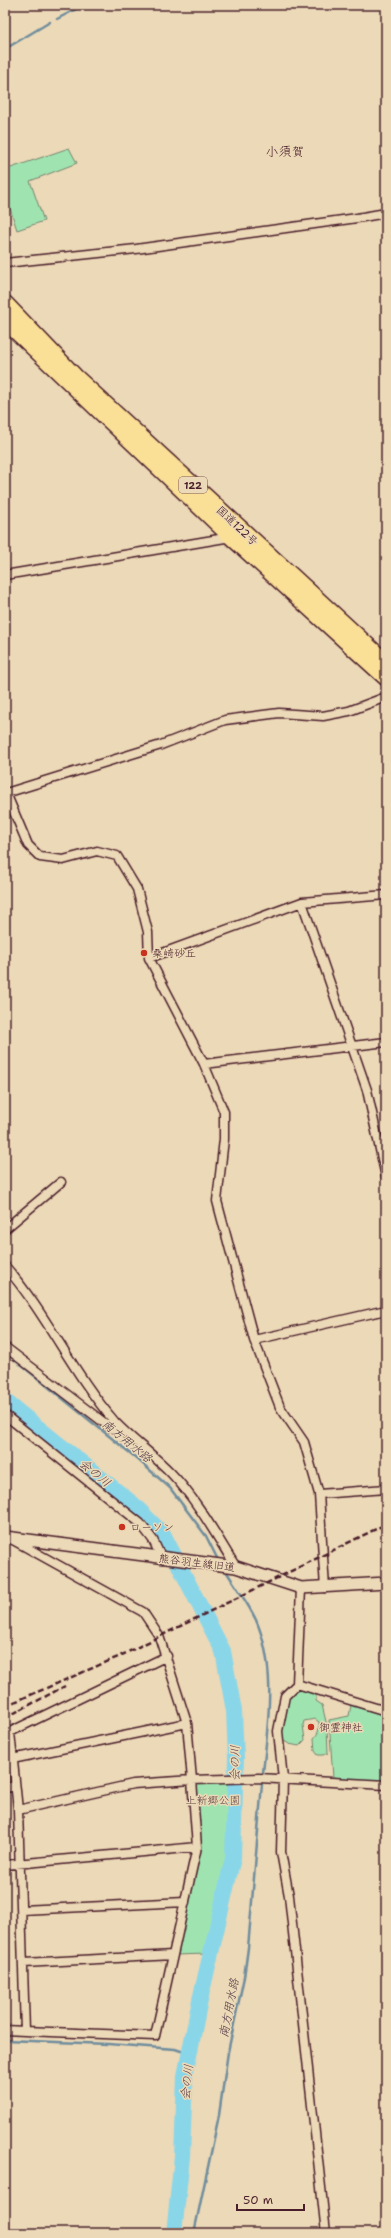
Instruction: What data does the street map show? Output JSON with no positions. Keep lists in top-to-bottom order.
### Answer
{
  "streets": {
    "highway": ["122", "国道122号"],
    "street": ["熊谷羽生線旧道"]
  },
  "districts": ["小須賀"],
  "water": ["南方用水路", "会の川"],
  "parks": ["上新郷公園"],
  "places": ["桑崎砂丘", "ローソン", "御霊神社"],
  "scale_bar": "50 m"
}
